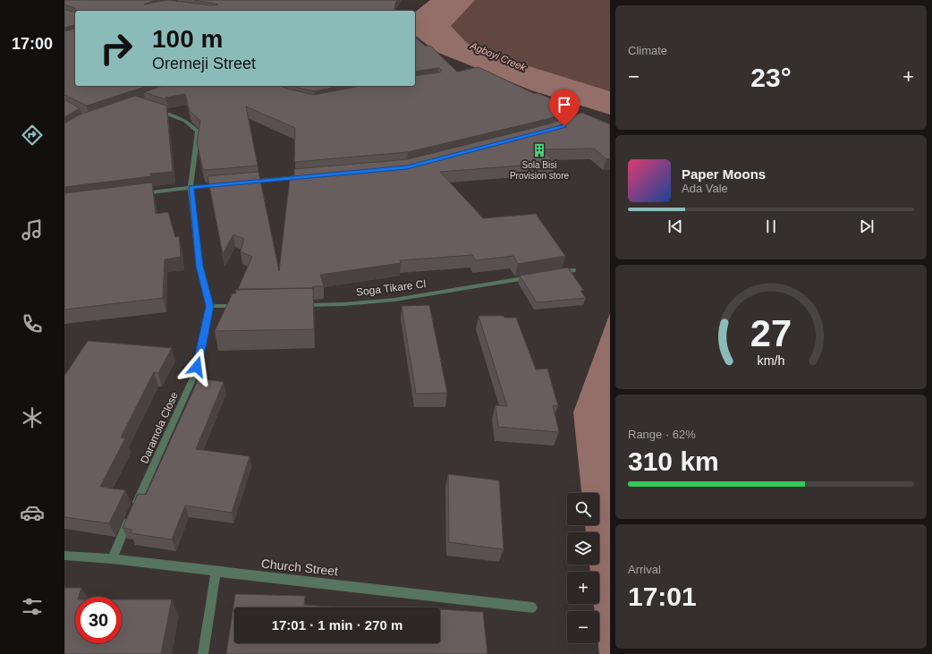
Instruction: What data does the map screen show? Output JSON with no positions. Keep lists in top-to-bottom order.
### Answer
{
  "streets": {
    "street": ["Soga Tikare Cl", "Daramola Close", "Church Street"]
  },
  "crossings": [
    ["Daramola Close", "Church Street"]
  ],
  "water": ["Agboyi Creek"],
  "places": {
    "building": ["Sola Bisi Provision store"]
  },
  "page": {
    "tabs": "17:00",
    "tile": [
      "Climate",
      ["Range · 62%", "310 km"],
      ["Arrival", "17:01"]
    ],
    "turn": ["100 m", "Oremeji Street"],
    "heat": ["−", "23°", "+"],
    "song": ["Paper Moons", "Ada Vale"],
    "map_buttons": ["+", "−"],
    "limit": "30",
    "trip": "17:01 · 1 min · 270 m",
    "gauge": ["27", "km/h"]
  }
}
